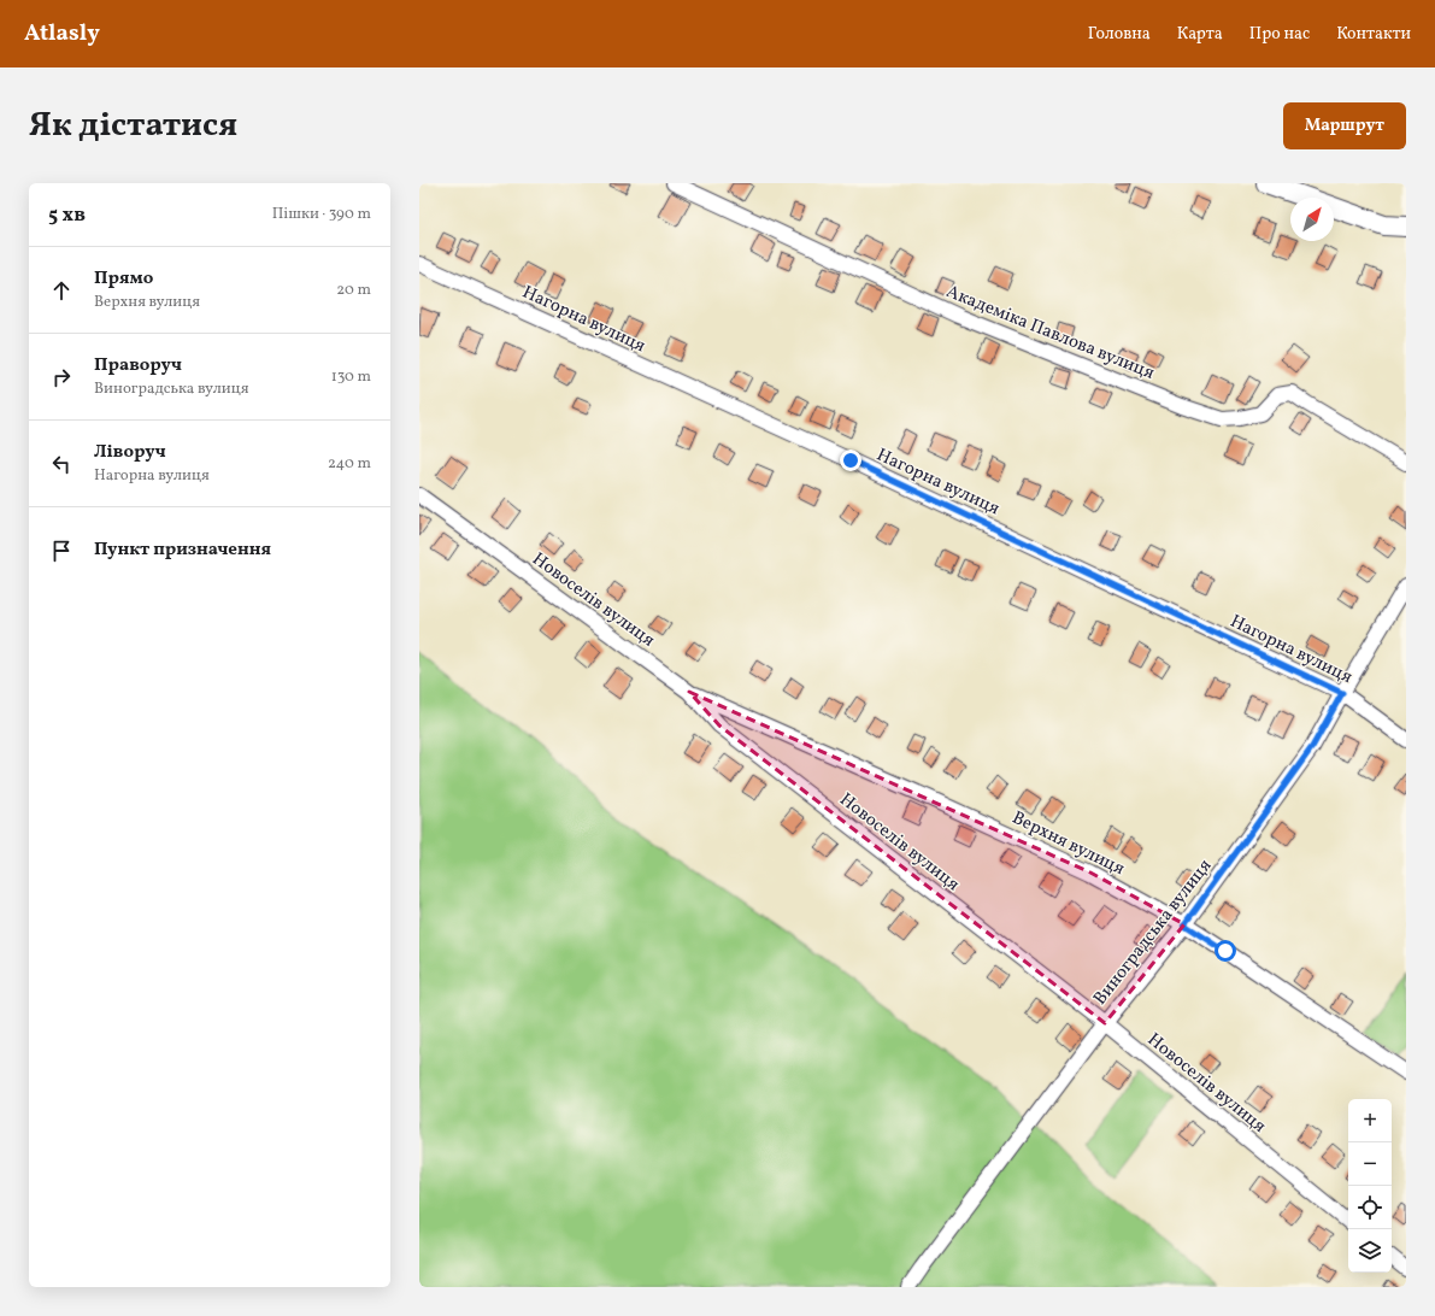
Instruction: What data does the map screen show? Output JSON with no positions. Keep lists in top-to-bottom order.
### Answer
{
  "streets": {
    "street": [
      "Нагорна вулиця",
      "Академіка Павлова вулиця",
      "Новоселів вулиця",
      "Верхня вулиця",
      "Виноградська вулиця"
    ]
  },
  "crossings": [
    ["Нагорна вулиця", "Виноградська вулиця"],
    ["Новоселів вулиця", "Верхня вулиця"],
    ["Новоселів вулиця", "Виноградська вулиця"],
    ["Верхня вулиця", "Виноградська вулиця"]
  ],
  "north": "top right",
  "page": {
    "header": "Atlasly",
    "nav": [
      "Головна",
      "Карта",
      "Про нас",
      "Контакти"
    ],
    "title": "Як дістатися",
    "buttons": "Маршрут",
    "heading": ["5 хв", "Пішки · 390 m"],
    "list": [
      ["Прямо", "Верхня вулиця", "20 m"],
      ["Праворуч", "Виноградська вулиця", "130 m"],
      ["Ліворуч", "Нагорна вулиця", "240 m"],
      "Пункт призначення"
    ],
    "map_buttons": ["+", "−"]
  }
}
